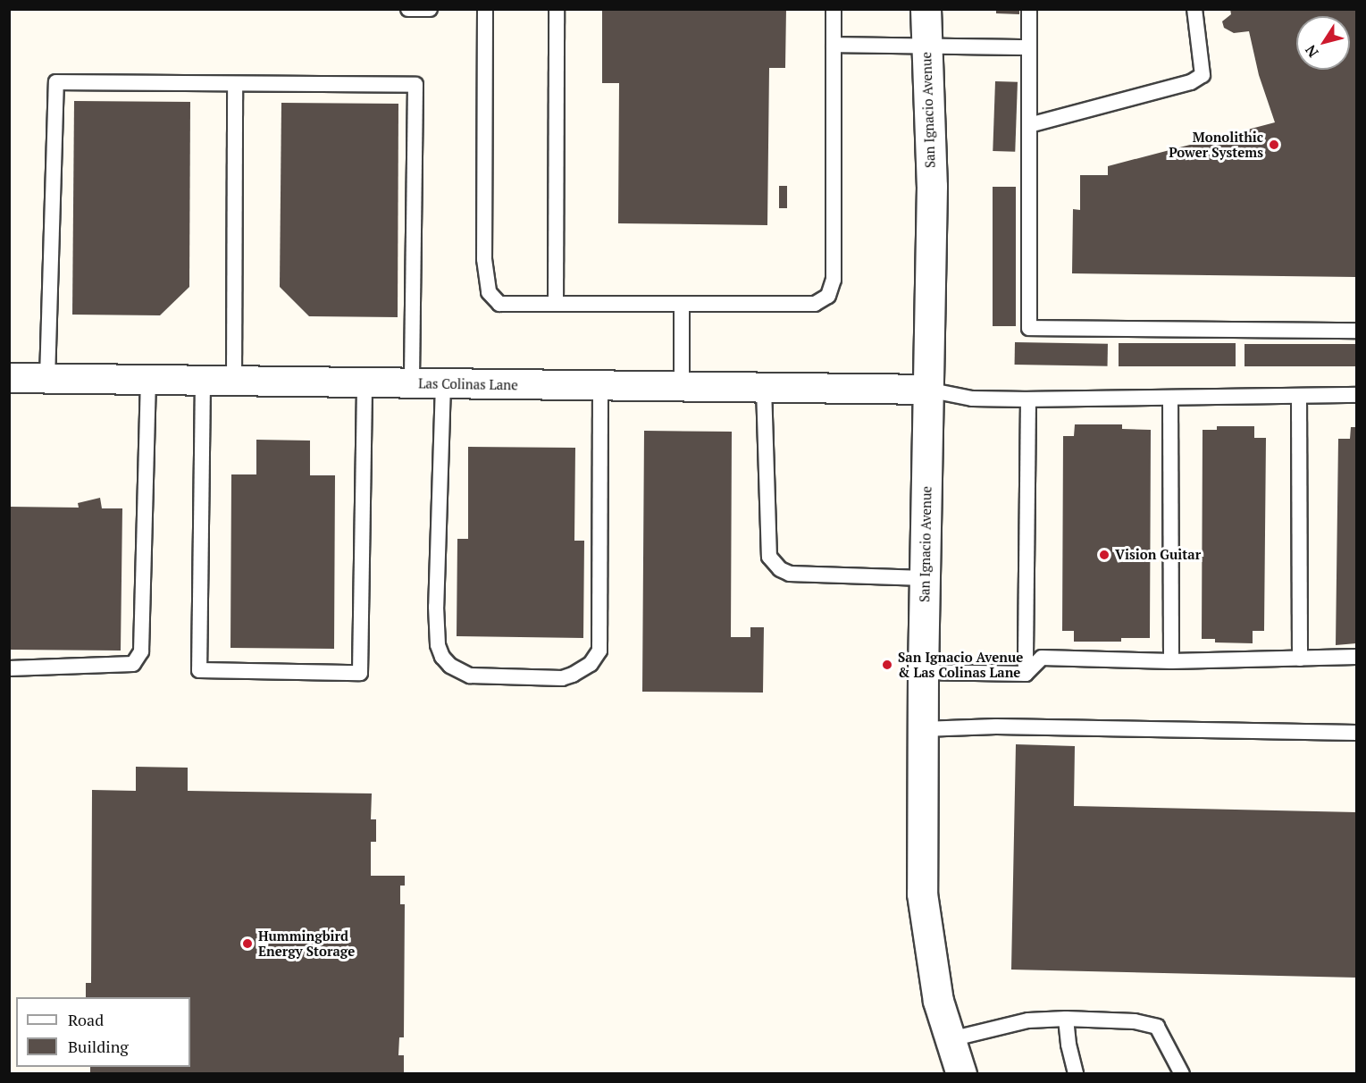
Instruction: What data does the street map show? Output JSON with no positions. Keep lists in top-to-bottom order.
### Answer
{
  "streets": {
    "street": ["San Ignacio Avenue", "Las Colinas Lane"]
  },
  "crossings": [
    ["San Ignacio Avenue", "Las Colinas Lane"]
  ],
  "places": [
    "Monolithic Power Systems",
    "Vision Guitar",
    "San Ignacio Avenue & Las Colinas Lane",
    "Hummingbird Energy Storage"
  ],
  "legend": ["Road", "Building"],
  "north": "bottom left"
}
